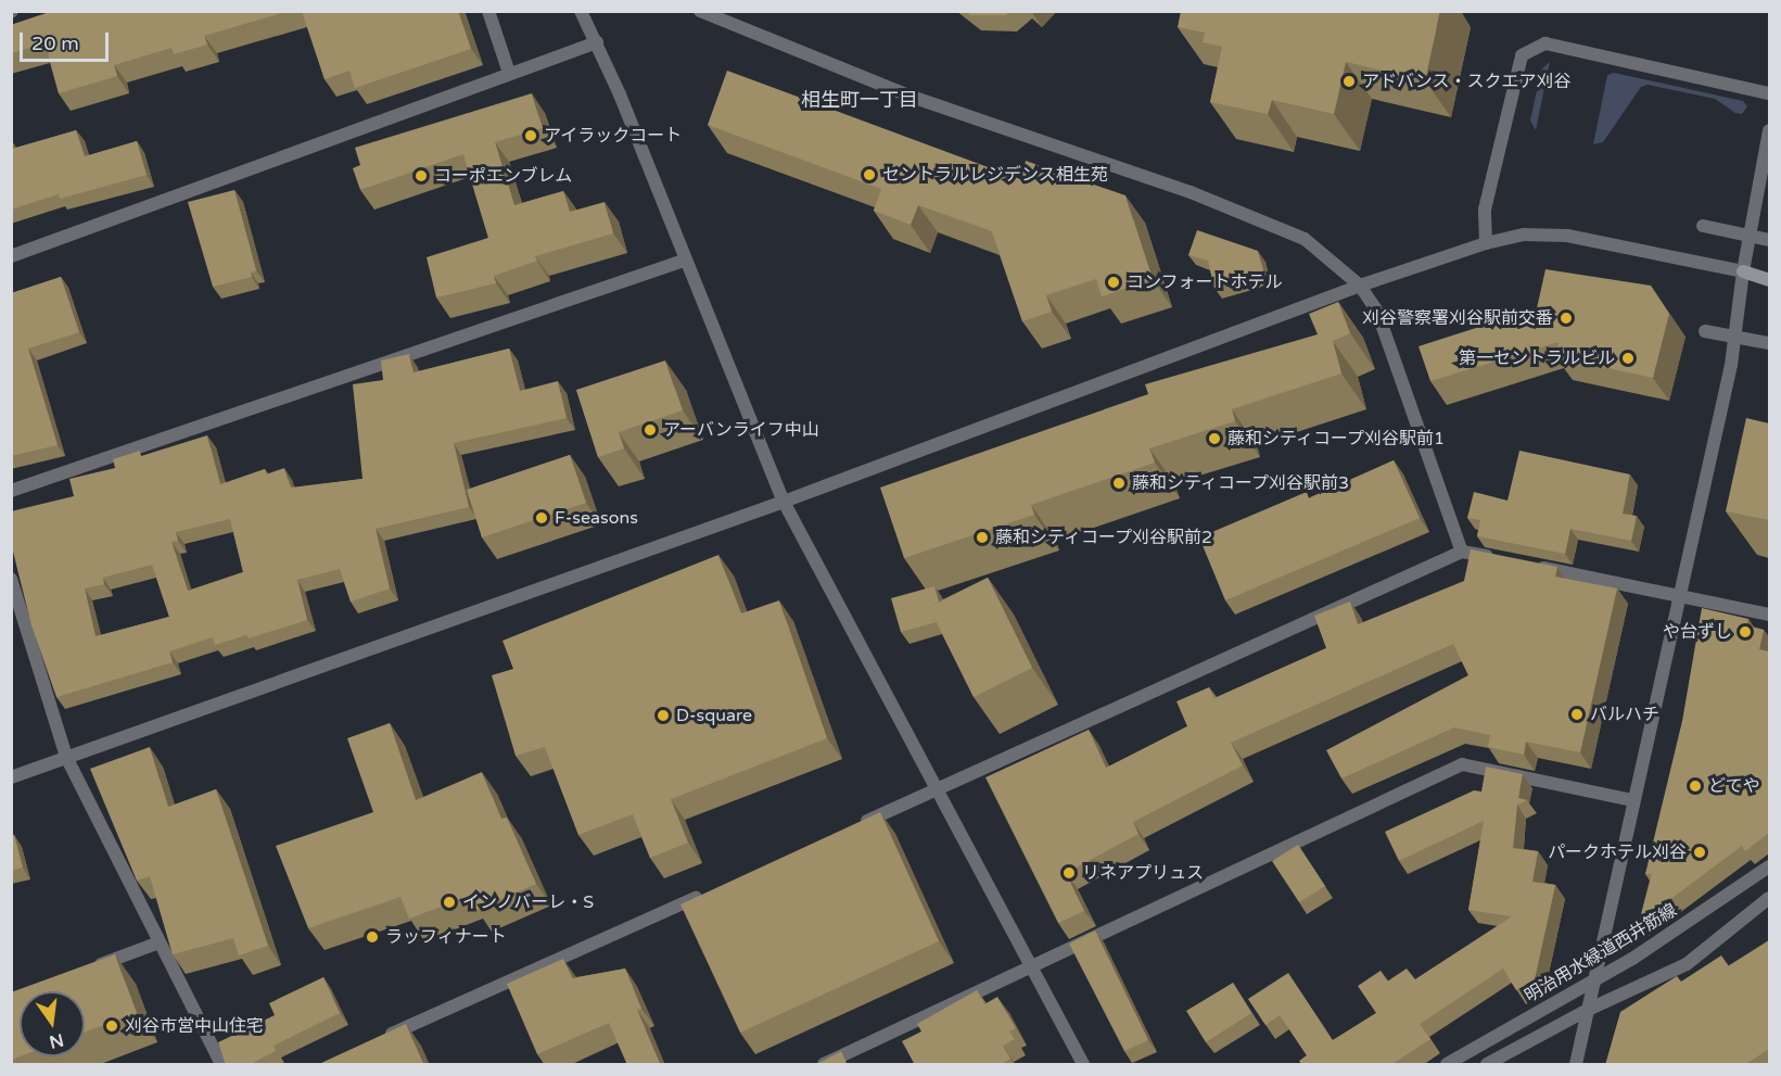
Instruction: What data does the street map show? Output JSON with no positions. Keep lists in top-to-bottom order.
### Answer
{
  "streets": {
    "street": ["明治用水緑道西井筋線"]
  },
  "districts": ["相生町一丁目"],
  "places": [
    "アドバンス・スクエア刈谷",
    "アイラックコート",
    "セントラルレジデンス相生苑",
    "コーポエンブレム",
    "コンフォートホテル",
    "刈谷警察署刈谷駅前交番",
    "第一セントラルビル",
    "アーバンライフ中山",
    "藤和シティコープ刈谷駅前1",
    "藤和シティコープ刈谷駅前3",
    "F-seasons",
    "藤和シティコープ刈谷駅前2",
    "や台ずし",
    "バルハチ",
    "D-square",
    "どてや",
    "パークホテル刈谷",
    "リネアプリュス",
    "インノバーレ・S",
    "ラッフィナート",
    "刈谷市営中山住宅"
  ],
  "scale_bar": "20 m",
  "north": "bottom"
}
